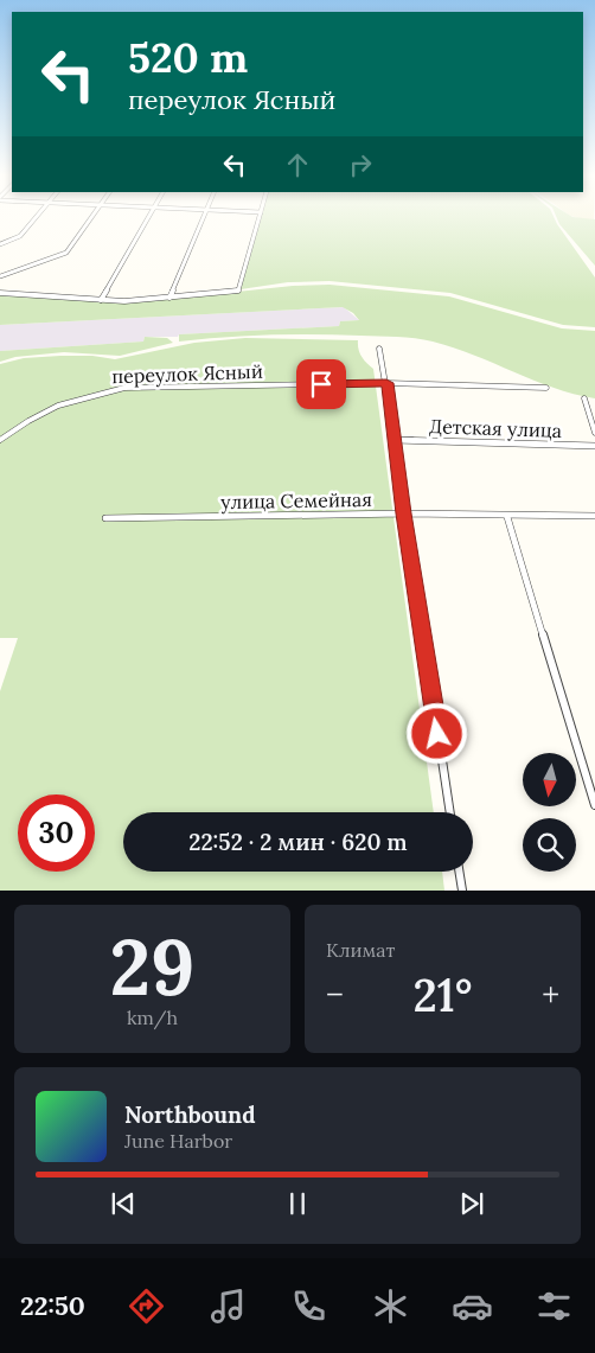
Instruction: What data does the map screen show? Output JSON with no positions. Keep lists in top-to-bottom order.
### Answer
{
  "streets": {
    "street": ["переулок Ясный", "Детская улица", "улица Семейная"]
  },
  "north": "bottom",
  "page": {
    "turn": ["520 m", "переулок Ясный"],
    "limit": "30",
    "trip": "22:52 · 2 мин · 620 m",
    "tile": [
      ["29", "km/h"],
      "Климат"
    ],
    "heat": ["−", "21°", "+"],
    "song": ["Northbound", "June Harbor"],
    "tabs": "22:50"
  }
}
